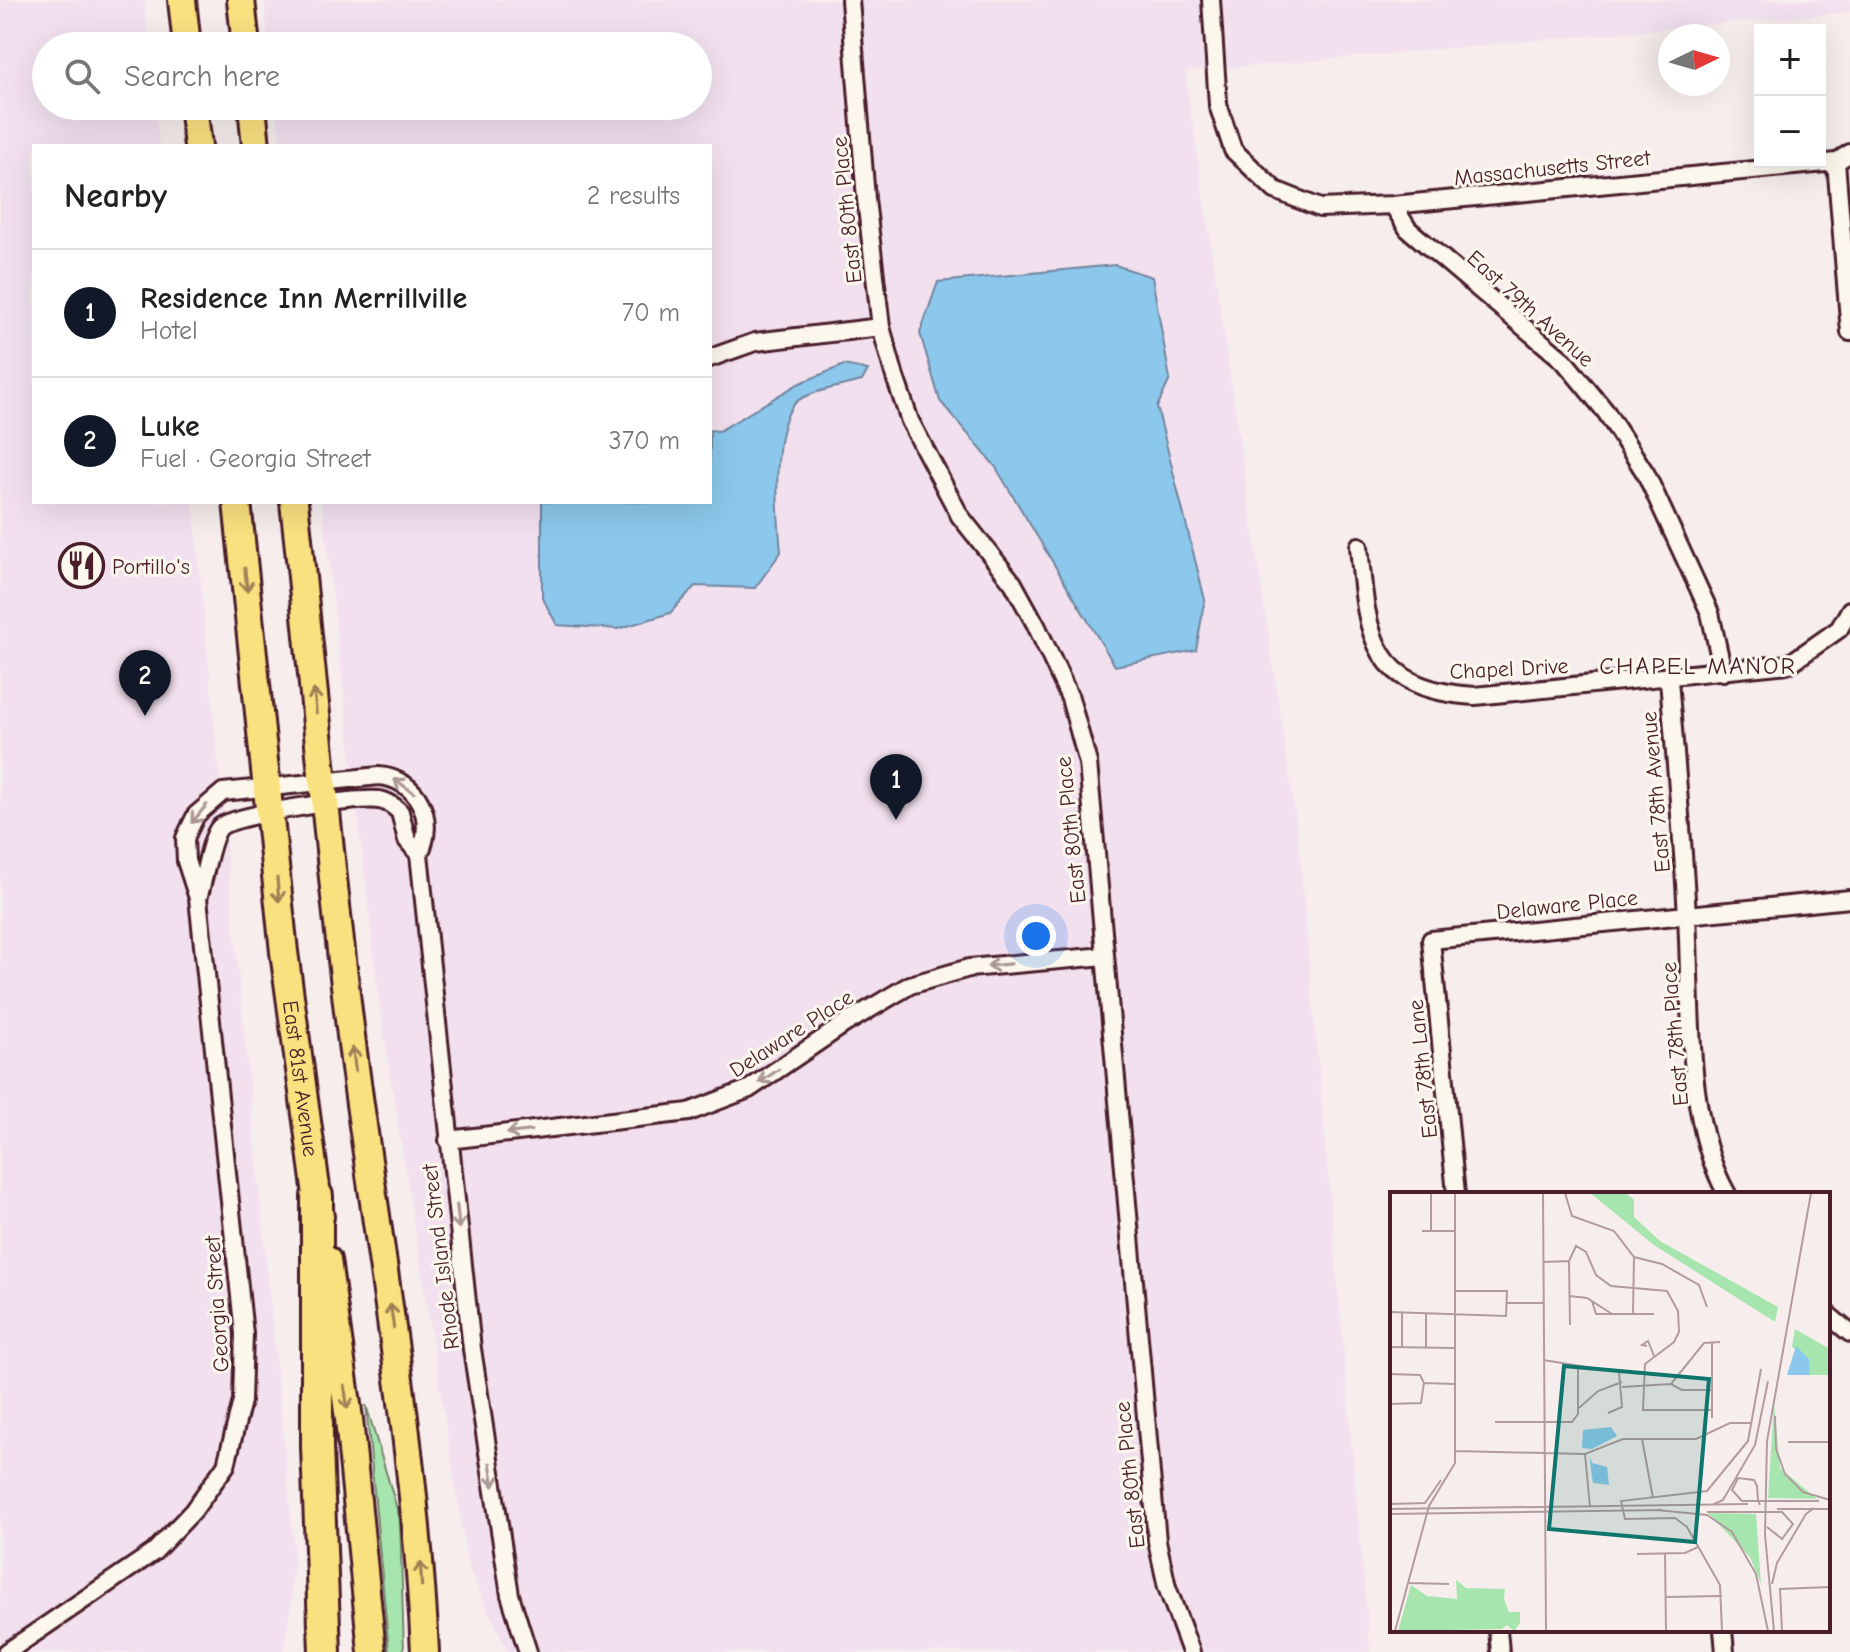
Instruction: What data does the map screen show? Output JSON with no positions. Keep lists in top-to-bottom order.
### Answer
{
  "streets": {
    "main road": ["East 81st Avenue"],
    "street": [
      "Massachusetts Street",
      "East 80th Place",
      "East 79th Avenue",
      "Chapel Drive",
      "East 78th Avenue",
      "Delaware Place",
      "East 78th Place",
      "East 78th Lane",
      "Rhode Island Street",
      "Georgia Street"
    ]
  },
  "crossings": [
    ["Massachusetts Street", "East 79th Avenue"],
    ["East 80th Place", "Delaware Place"],
    ["East 79th Avenue", "East 78th Avenue"],
    ["Chapel Drive", "East 78th Avenue"],
    ["East 78th Avenue", "Delaware Place"],
    ["East 78th Avenue", "East 78th Place"],
    ["Delaware Place", "East 78th Place"],
    ["Delaware Place", "East 78th Lane"],
    ["Delaware Place", "Rhode Island Street"],
    ["East 81st Avenue", "Rhode Island Street"],
    ["East 81st Avenue", "Georgia Street"],
    ["Rhode Island Street", "Georgia Street"]
  ],
  "one_way": ["Delaware Place"],
  "districts": ["CHAPEL MANOR"],
  "places": {
    "restaurant": ["Portillo's"]
  },
  "north": "right",
  "page": {
    "map_buttons": ["+", "−"],
    "search": "Search here",
    "heading": ["Nearby", "2 results"],
    "list": [
      {
        "mark": "1",
        "name": "Residence Inn Merrillville",
        "note": "Hotel",
        "value": "70 m"
      },
      {
        "mark": "2",
        "name": "Luke",
        "note": "Fuel · Georgia Street",
        "value": "370 m"
      }
    ],
    "pins": ["2", "1"]
  }
}
